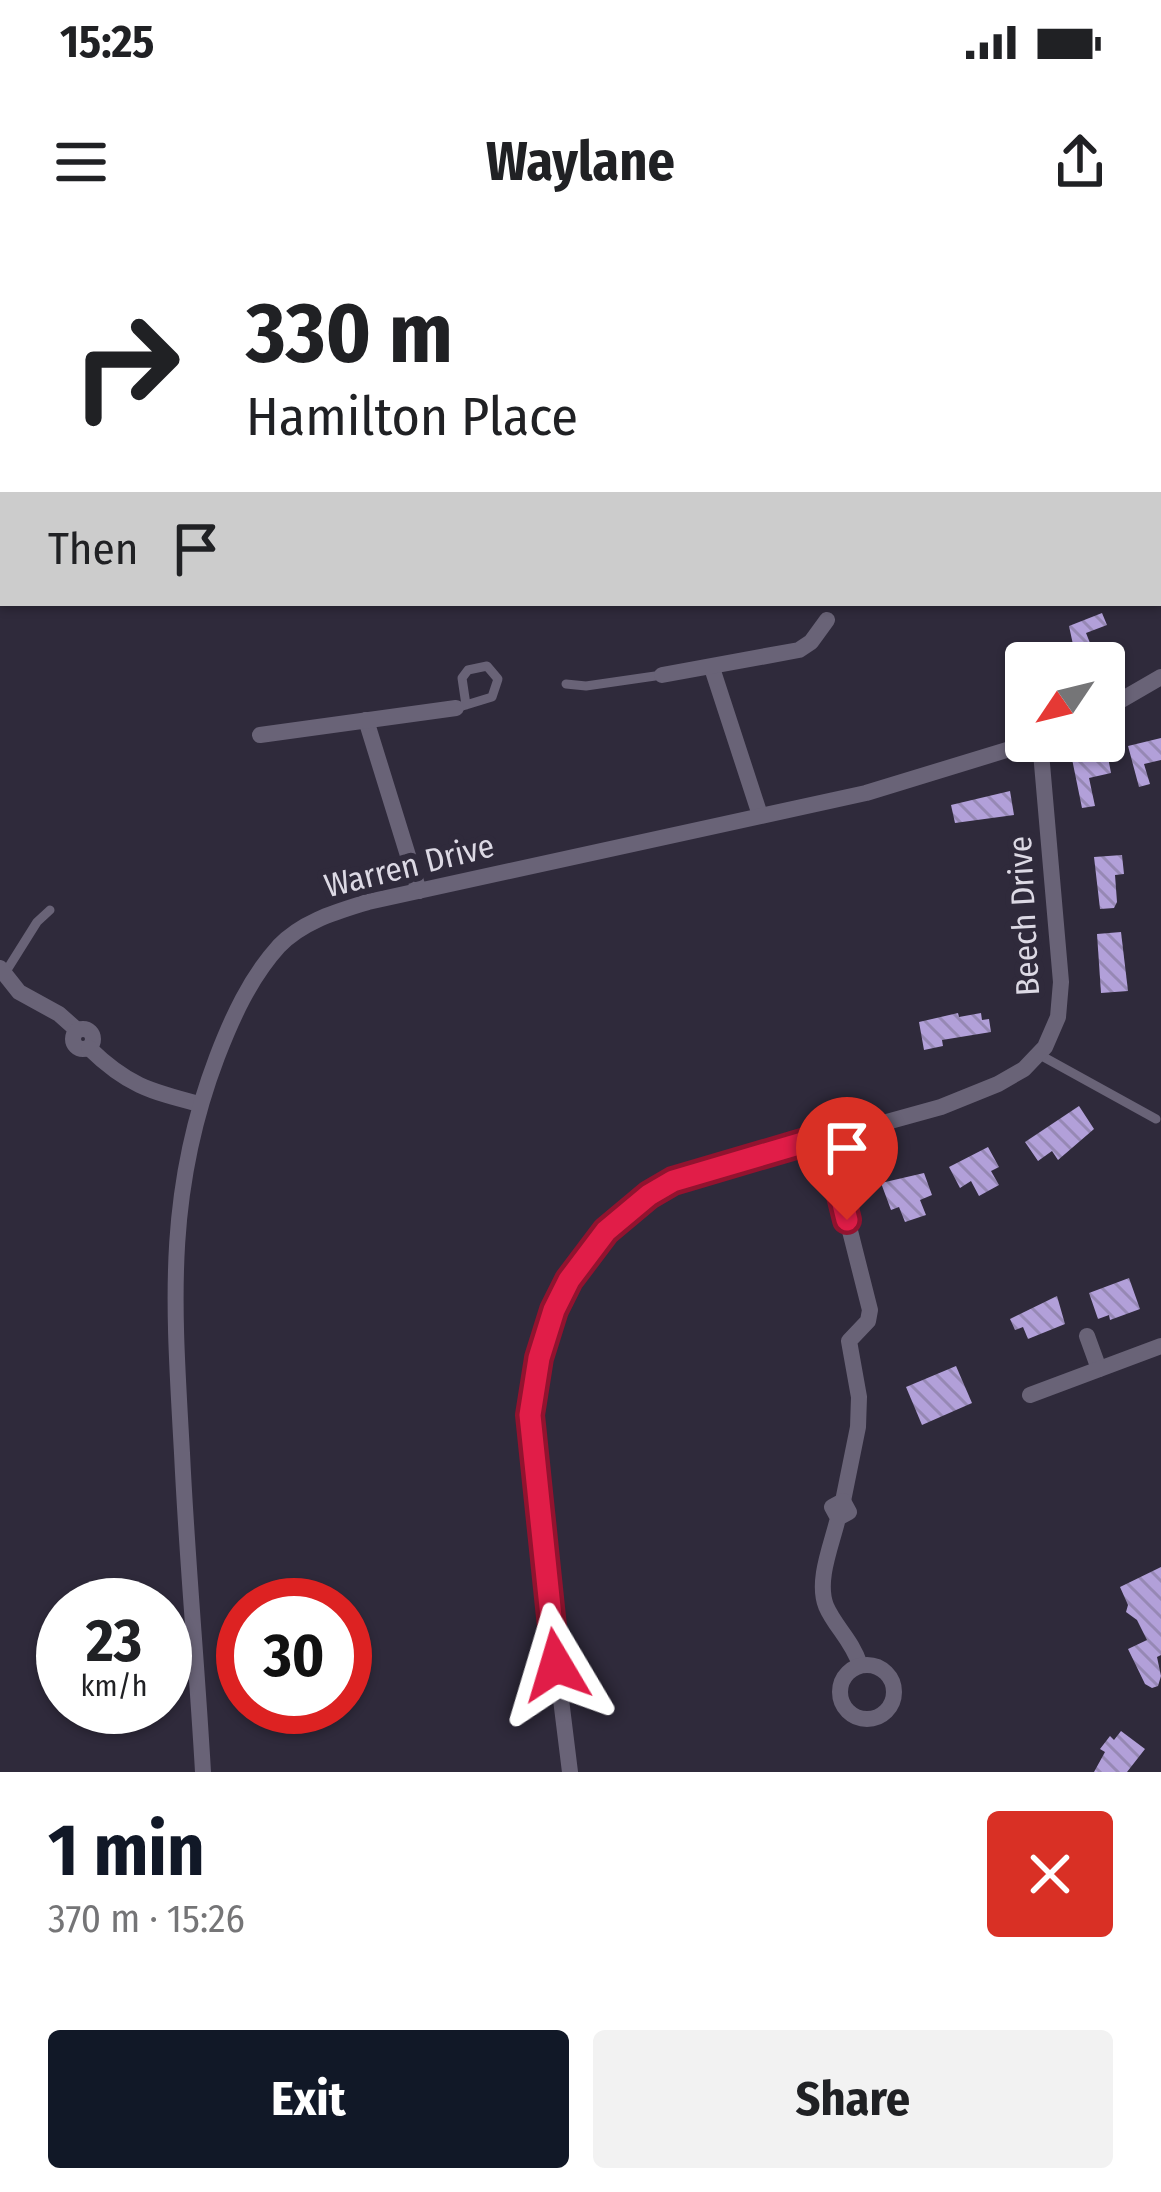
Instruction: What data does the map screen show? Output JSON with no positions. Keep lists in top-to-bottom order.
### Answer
{
  "streets": {
    "street": ["Warren Drive", "Beech Drive"]
  },
  "north": "bottom left",
  "page": {
    "status": "15:25",
    "header": "Waylane",
    "turn": ["330 m", "Hamilton Place"],
    "then": "Then",
    "speed": "23 km/h",
    "limit": "30",
    "heading": ["1 min", "370 m · 15:26"],
    "buttons": ["Exit", "Share"]
  }
}
